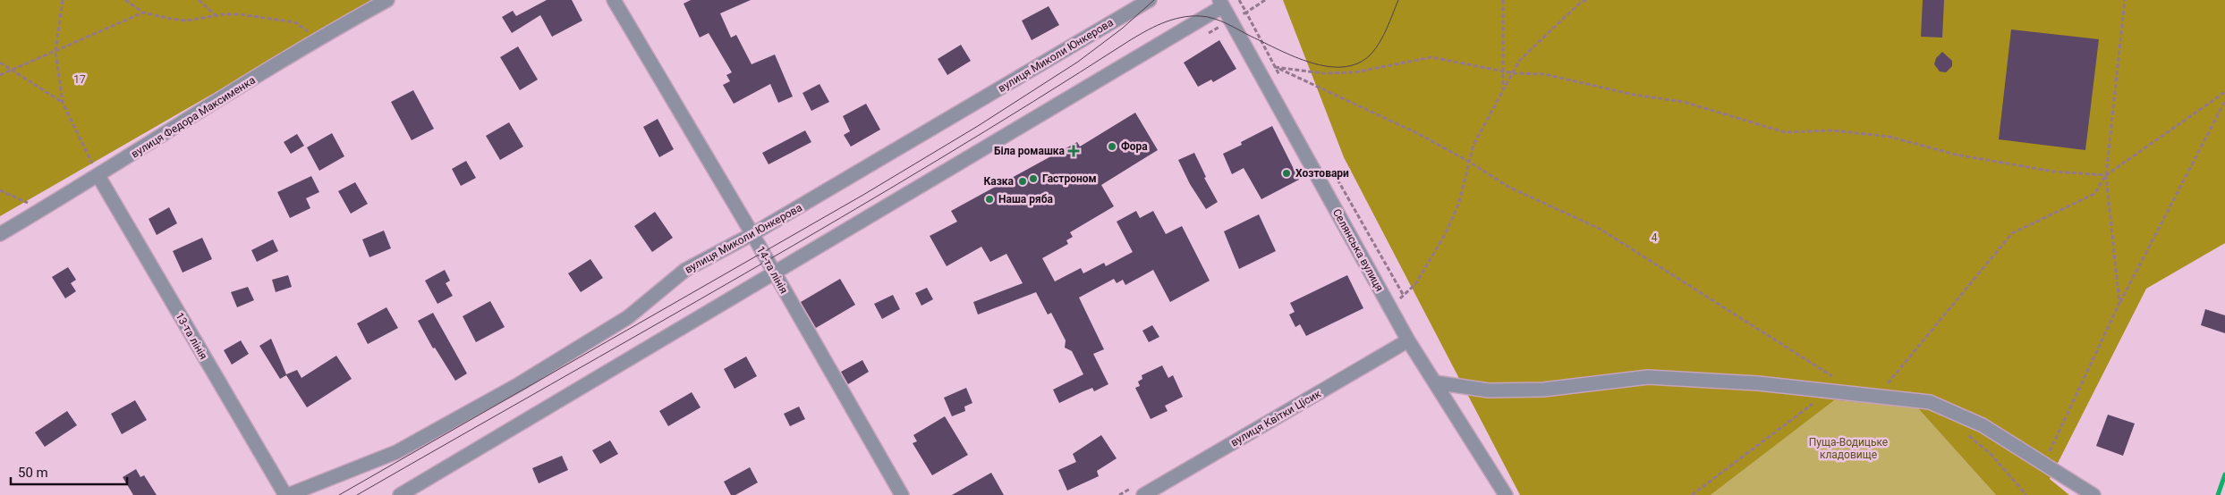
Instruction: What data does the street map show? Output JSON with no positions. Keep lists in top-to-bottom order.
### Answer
{
  "streets": {
    "street": [
      "вулиця Миколи Юнкерова",
      "вулиця Федора Максименка",
      "Селянська вулиця",
      "14-та лінія",
      "13-та лінія",
      "вулиця Квітки Цісик"
    ]
  },
  "crossings": [
    ["вулиця Миколи Юнкерова", "14-та лінія"],
    ["вулиця Миколи Юнкерова", "13-та лінія"],
    ["вулиця Федора Максименка", "13-та лінія"],
    ["Селянська вулиця", "вулиця Квітки Цісик"]
  ],
  "parks": ["17", "4", "Пуща-Водицьке кладовище"],
  "places": {
    "other": [
      "Фора",
      "Хозтовари",
      "Гастроном",
      "Казка",
      "Наша ряба"
    ],
    "health": ["Біла ромашка"]
  },
  "scale_bar": "50 m"
}
